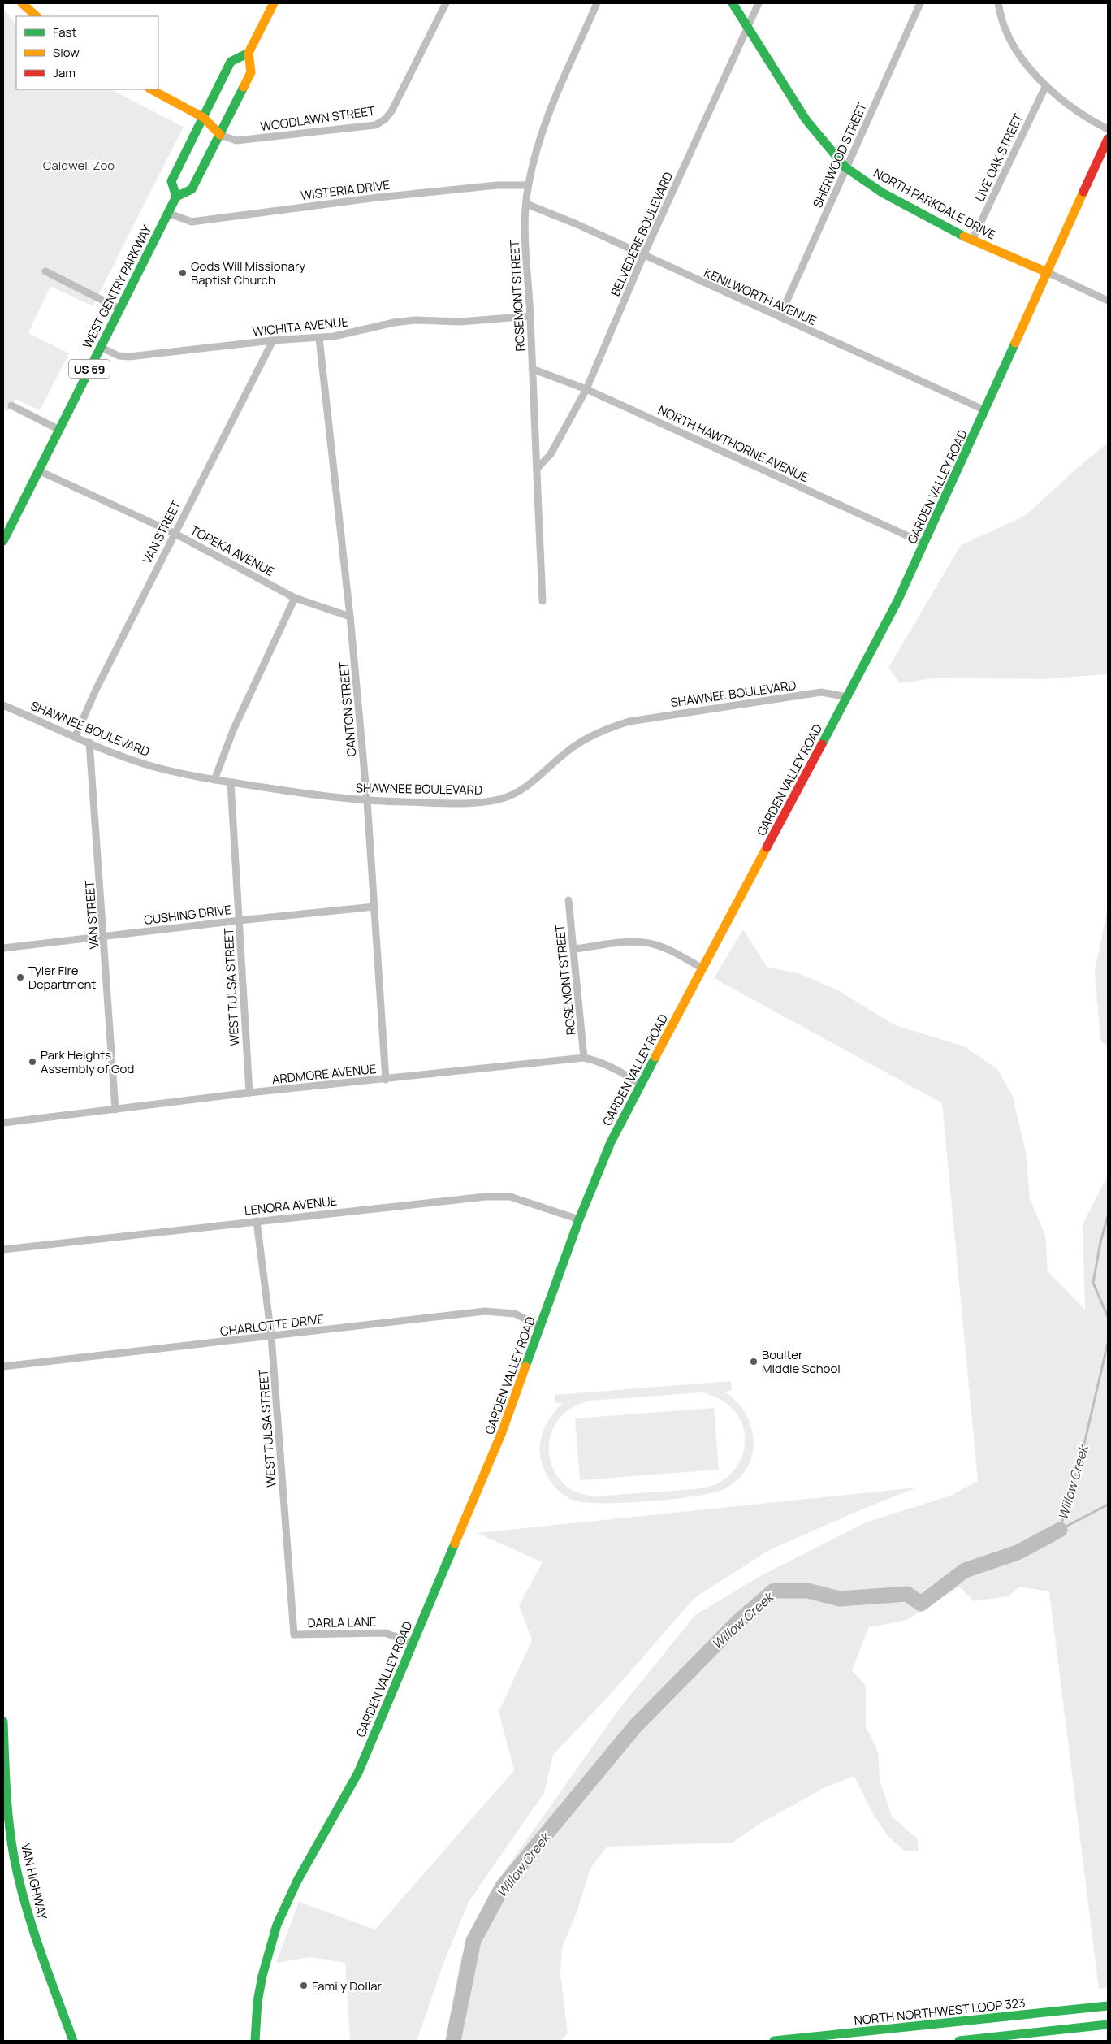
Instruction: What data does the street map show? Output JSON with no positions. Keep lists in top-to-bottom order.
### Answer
{
  "streets": {
    "main road": [
      "NORTH PARKDALE DRIVE",
      "WEST GENTRY PARKWAY",
      "US 69",
      "GARDEN VALLEY ROAD",
      "VAN HIGHWAY",
      "NORTH NORTHWEST LOOP 323"
    ],
    "street": [
      "WOODLAWN STREET",
      "SHERWOOD STREET",
      "LIVE OAK STREET",
      "WISTERIA DRIVE",
      "BELVEDERE BOULEVARD",
      "ROSEMONT STREET",
      "KENILWORTH AVENUE",
      "WICHITA AVENUE",
      "NORTH HAWTHORNE AVENUE",
      "VAN STREET",
      "TOPEKA AVENUE",
      "SHAWNEE BOULEVARD",
      "CANTON STREET",
      "CUSHING DRIVE",
      "WEST TULSA STREET",
      "ARDMORE AVENUE",
      "LENORA AVENUE",
      "CHARLOTTE DRIVE",
      "DARLA LANE"
    ]
  },
  "crossings": [
    ["SHERWOOD STREET", "NORTH PARKDALE DRIVE"],
    ["SHERWOOD STREET", "KENILWORTH AVENUE"],
    ["LIVE OAK STREET", "NORTH PARKDALE DRIVE"],
    ["WISTERIA DRIVE", "WEST GENTRY PARKWAY"],
    ["WISTERIA DRIVE", "ROSEMONT STREET"],
    ["NORTH PARKDALE DRIVE", "BELVEDERE BOULEVARD"],
    ["NORTH PARKDALE DRIVE", "GARDEN VALLEY ROAD"],
    ["BELVEDERE BOULEVARD", "ROSEMONT STREET"],
    ["BELVEDERE BOULEVARD", "KENILWORTH AVENUE"],
    ["BELVEDERE BOULEVARD", "NORTH HAWTHORNE AVENUE"],
    ["WEST GENTRY PARKWAY", "WICHITA AVENUE"],
    ["WEST GENTRY PARKWAY", "TOPEKA AVENUE"],
    ["ROSEMONT STREET", "KENILWORTH AVENUE"],
    ["ROSEMONT STREET", "WICHITA AVENUE"],
    ["ROSEMONT STREET", "NORTH HAWTHORNE AVENUE"],
    ["ROSEMONT STREET", "ARDMORE AVENUE"],
    ["KENILWORTH AVENUE", "GARDEN VALLEY ROAD"],
    ["WICHITA AVENUE", "VAN STREET"],
    ["WICHITA AVENUE", "CANTON STREET"],
    ["NORTH HAWTHORNE AVENUE", "GARDEN VALLEY ROAD"],
    ["GARDEN VALLEY ROAD", "SHAWNEE BOULEVARD"],
    ["GARDEN VALLEY ROAD", "ARDMORE AVENUE"],
    ["GARDEN VALLEY ROAD", "LENORA AVENUE"],
    ["GARDEN VALLEY ROAD", "CHARLOTTE DRIVE"],
    ["GARDEN VALLEY ROAD", "DARLA LANE"],
    ["VAN STREET", "TOPEKA AVENUE"],
    ["VAN STREET", "SHAWNEE BOULEVARD"],
    ["VAN STREET", "CUSHING DRIVE"],
    ["VAN STREET", "ARDMORE AVENUE"],
    ["TOPEKA AVENUE", "CANTON STREET"],
    ["SHAWNEE BOULEVARD", "CANTON STREET"],
    ["SHAWNEE BOULEVARD", "WEST TULSA STREET"],
    ["CANTON STREET", "CUSHING DRIVE"],
    ["CANTON STREET", "ARDMORE AVENUE"],
    ["CUSHING DRIVE", "WEST TULSA STREET"],
    ["WEST TULSA STREET", "ARDMORE AVENUE"],
    ["WEST TULSA STREET", "LENORA AVENUE"],
    ["WEST TULSA STREET", "CHARLOTTE DRIVE"],
    ["WEST TULSA STREET", "DARLA LANE"]
  ],
  "water": ["Willow Creek"],
  "parks": ["Caldwell Zoo"],
  "places": [
    "Gods Will Missionary Baptist Church",
    "Tyler Fire Department",
    "Park Heights Assembly of God",
    "Boulter Middle School",
    "Family Dollar"
  ],
  "legend": ["Fast", "Slow", "Jam"]
}
